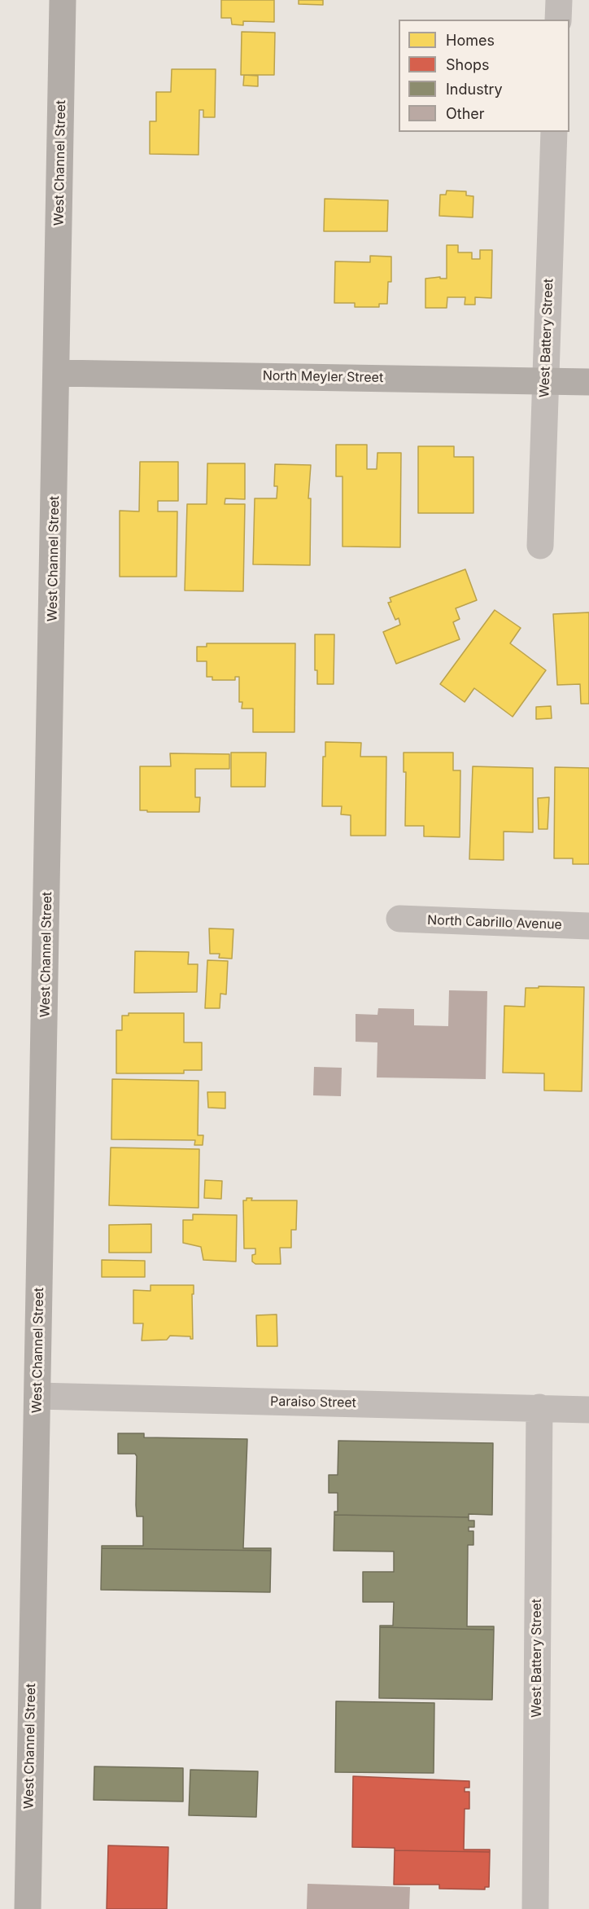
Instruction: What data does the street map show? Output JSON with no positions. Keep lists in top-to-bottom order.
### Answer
{
  "streets": {
    "street": [
      "West Channel Street",
      "West Battery Street",
      "North Meyler Street",
      "North Cabrillo Avenue",
      "Paraiso Street"
    ]
  },
  "crossings": [
    ["West Channel Street", "North Meyler Street"],
    ["West Channel Street", "Paraiso Street"],
    ["West Battery Street", "North Meyler Street"],
    ["West Battery Street", "Paraiso Street"]
  ],
  "legend": [
    "Homes",
    "Shops",
    "Industry",
    "Other"
  ]
}
